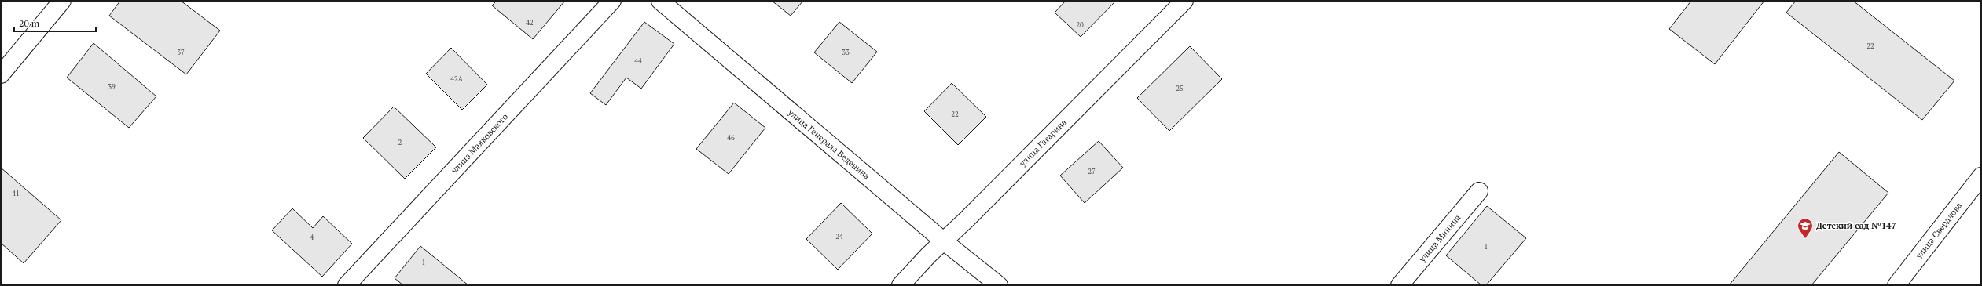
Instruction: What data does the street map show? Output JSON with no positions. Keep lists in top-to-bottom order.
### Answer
{
  "streets": {
    "street": [
      "улица Гагарина",
      "улица Маяковского",
      "улица Генерала Веденина",
      "улица Свердлова",
      "улица Минина"
    ]
  },
  "crossings": [
    ["улица Гагарина", "улица Генерала Веденина"]
  ],
  "places": {
    "school or university": ["Детский сад №147"]
  },
  "house_numbers": [
    "42",
    "20",
    "22",
    "37",
    "33",
    "44",
    "42А",
    "39",
    "25",
    "22",
    "46",
    "2",
    "27",
    "41",
    "24",
    "4",
    "1",
    "1"
  ],
  "scale_bar": "20 m"
}
